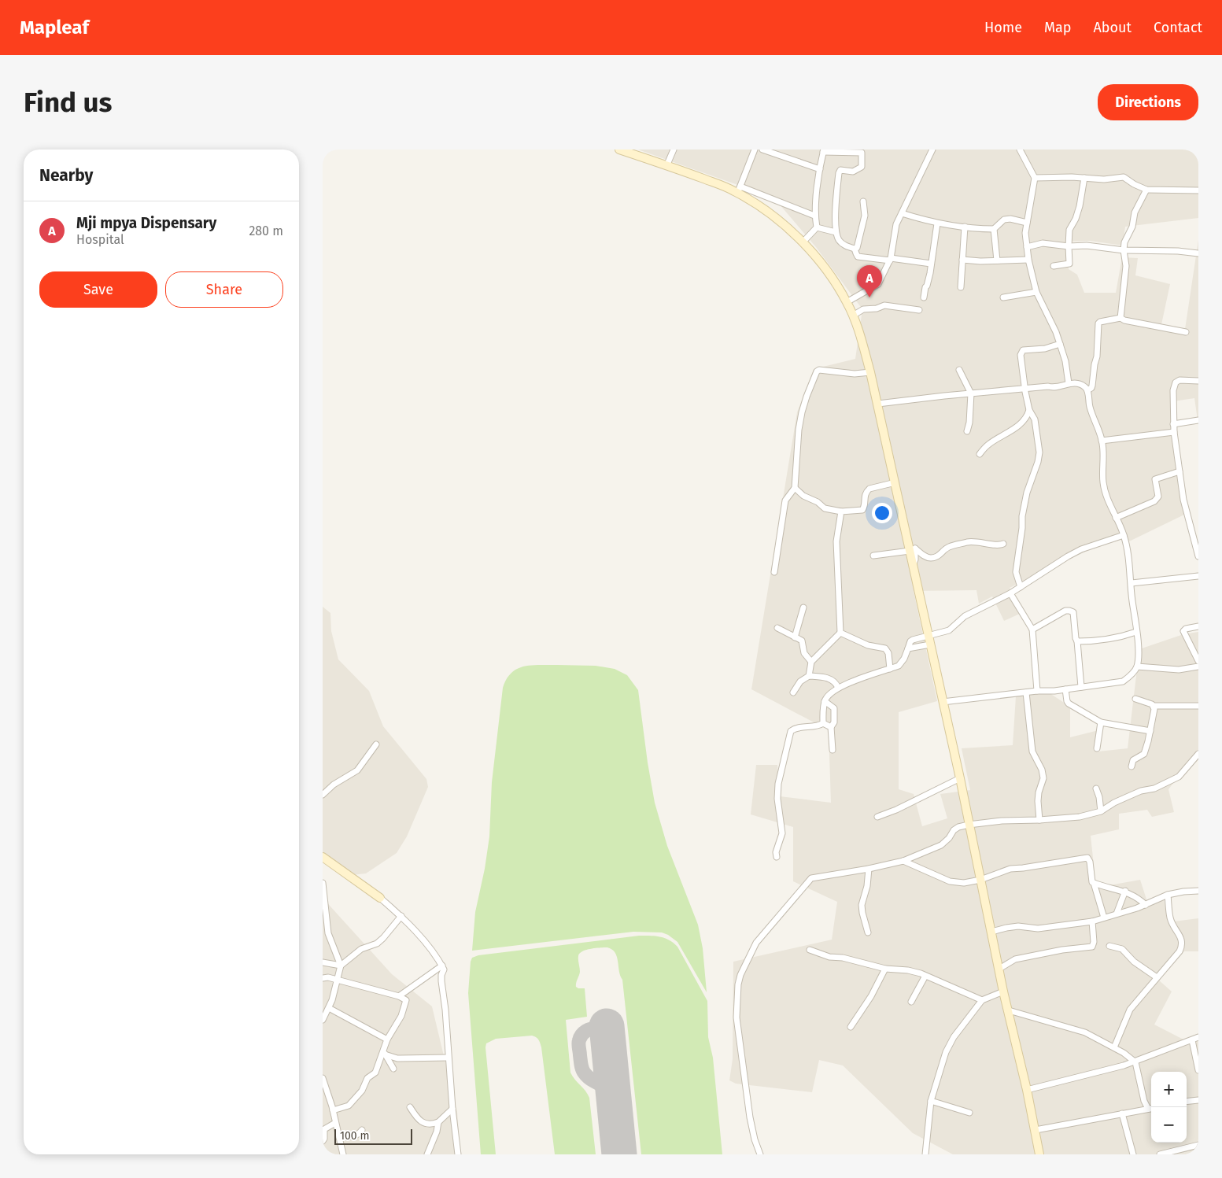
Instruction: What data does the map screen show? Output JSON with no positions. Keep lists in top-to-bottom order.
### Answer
{
  "scale_bar": "100 m",
  "page": {
    "header": "Mapleaf",
    "nav": [
      "Home",
      "Map",
      "About",
      "Contact"
    ],
    "buttons": [
      "Directions",
      ["Save", "Share"]
    ],
    "title": "Find us",
    "heading": "Nearby",
    "list": [
      {
        "mark": "A",
        "name": "Mji mpya Dispensary",
        "note": "Hospital",
        "value": "280 m"
      }
    ],
    "pins": "A",
    "map_buttons": ["+", "−"],
    "scale": "100 m"
  }
}
